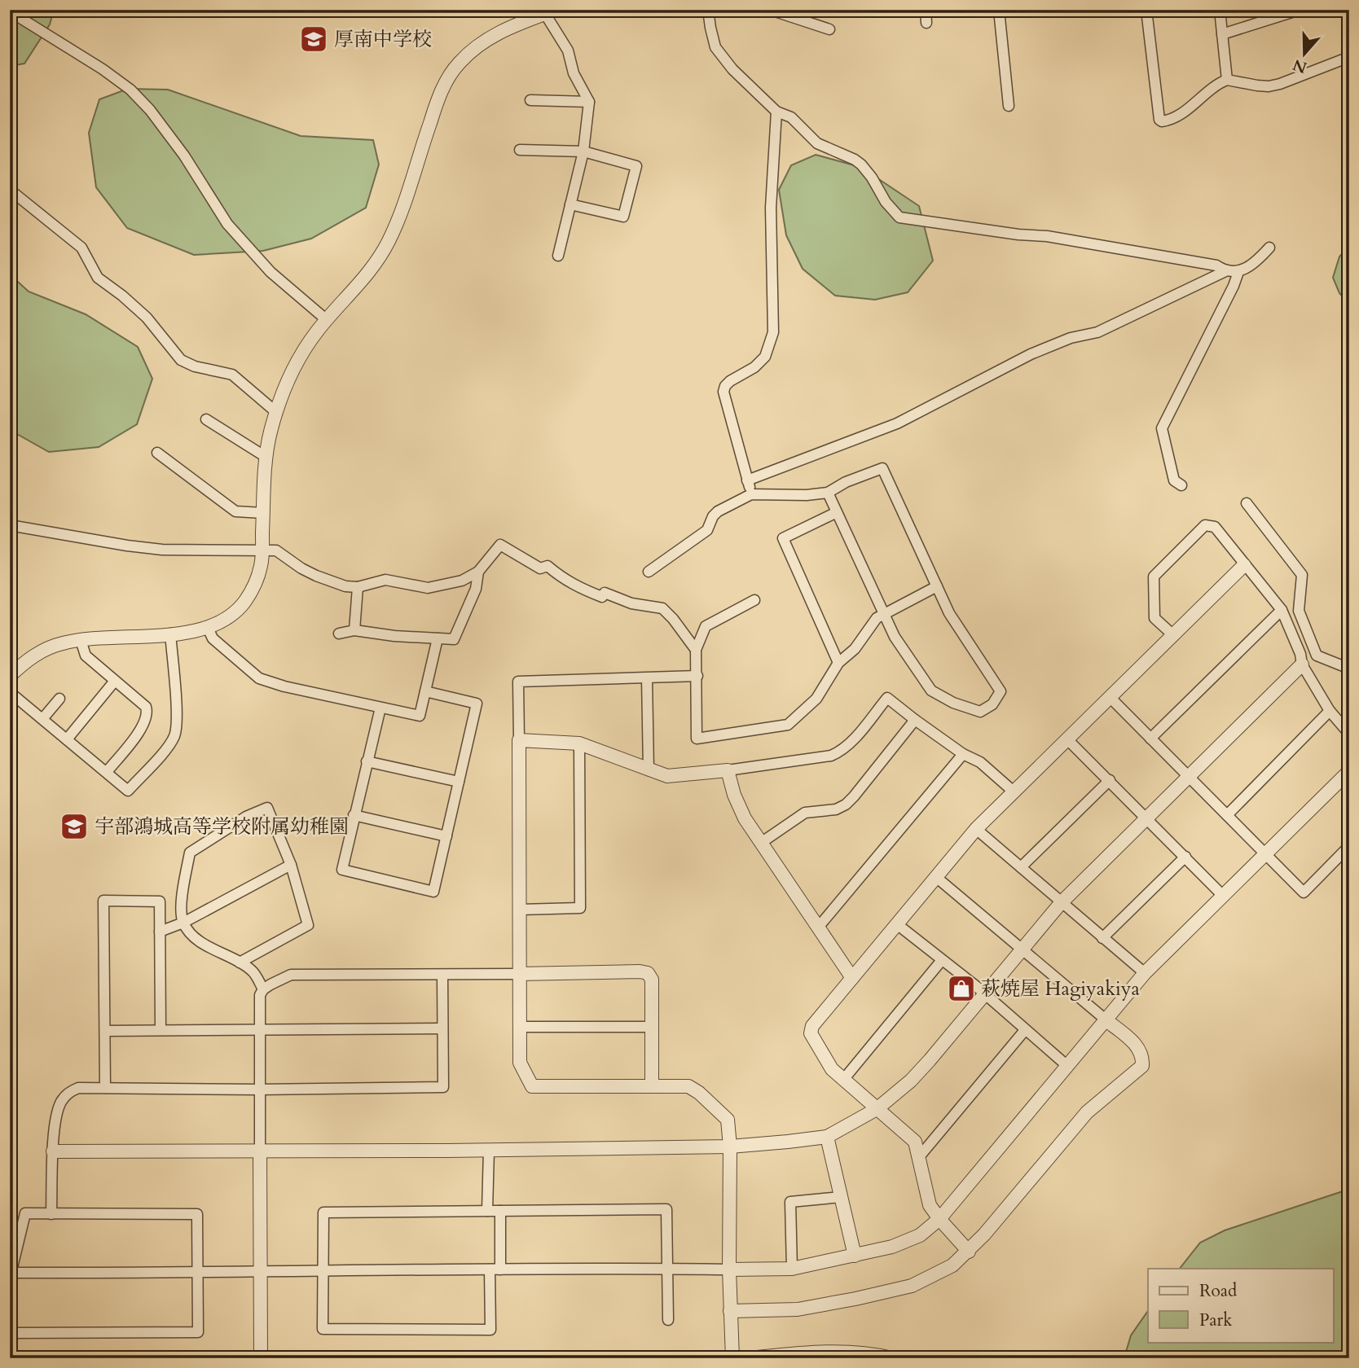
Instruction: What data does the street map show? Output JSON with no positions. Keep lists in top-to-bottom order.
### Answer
{
  "places": {
    "school or university": ["厚南中学校", "宇部鴻城高等学校附属幼稚園"],
    "shop": ["萩焼屋 Hagiyakiya"]
  },
  "legend": ["Road", "Park"],
  "north": "bottom"
}
